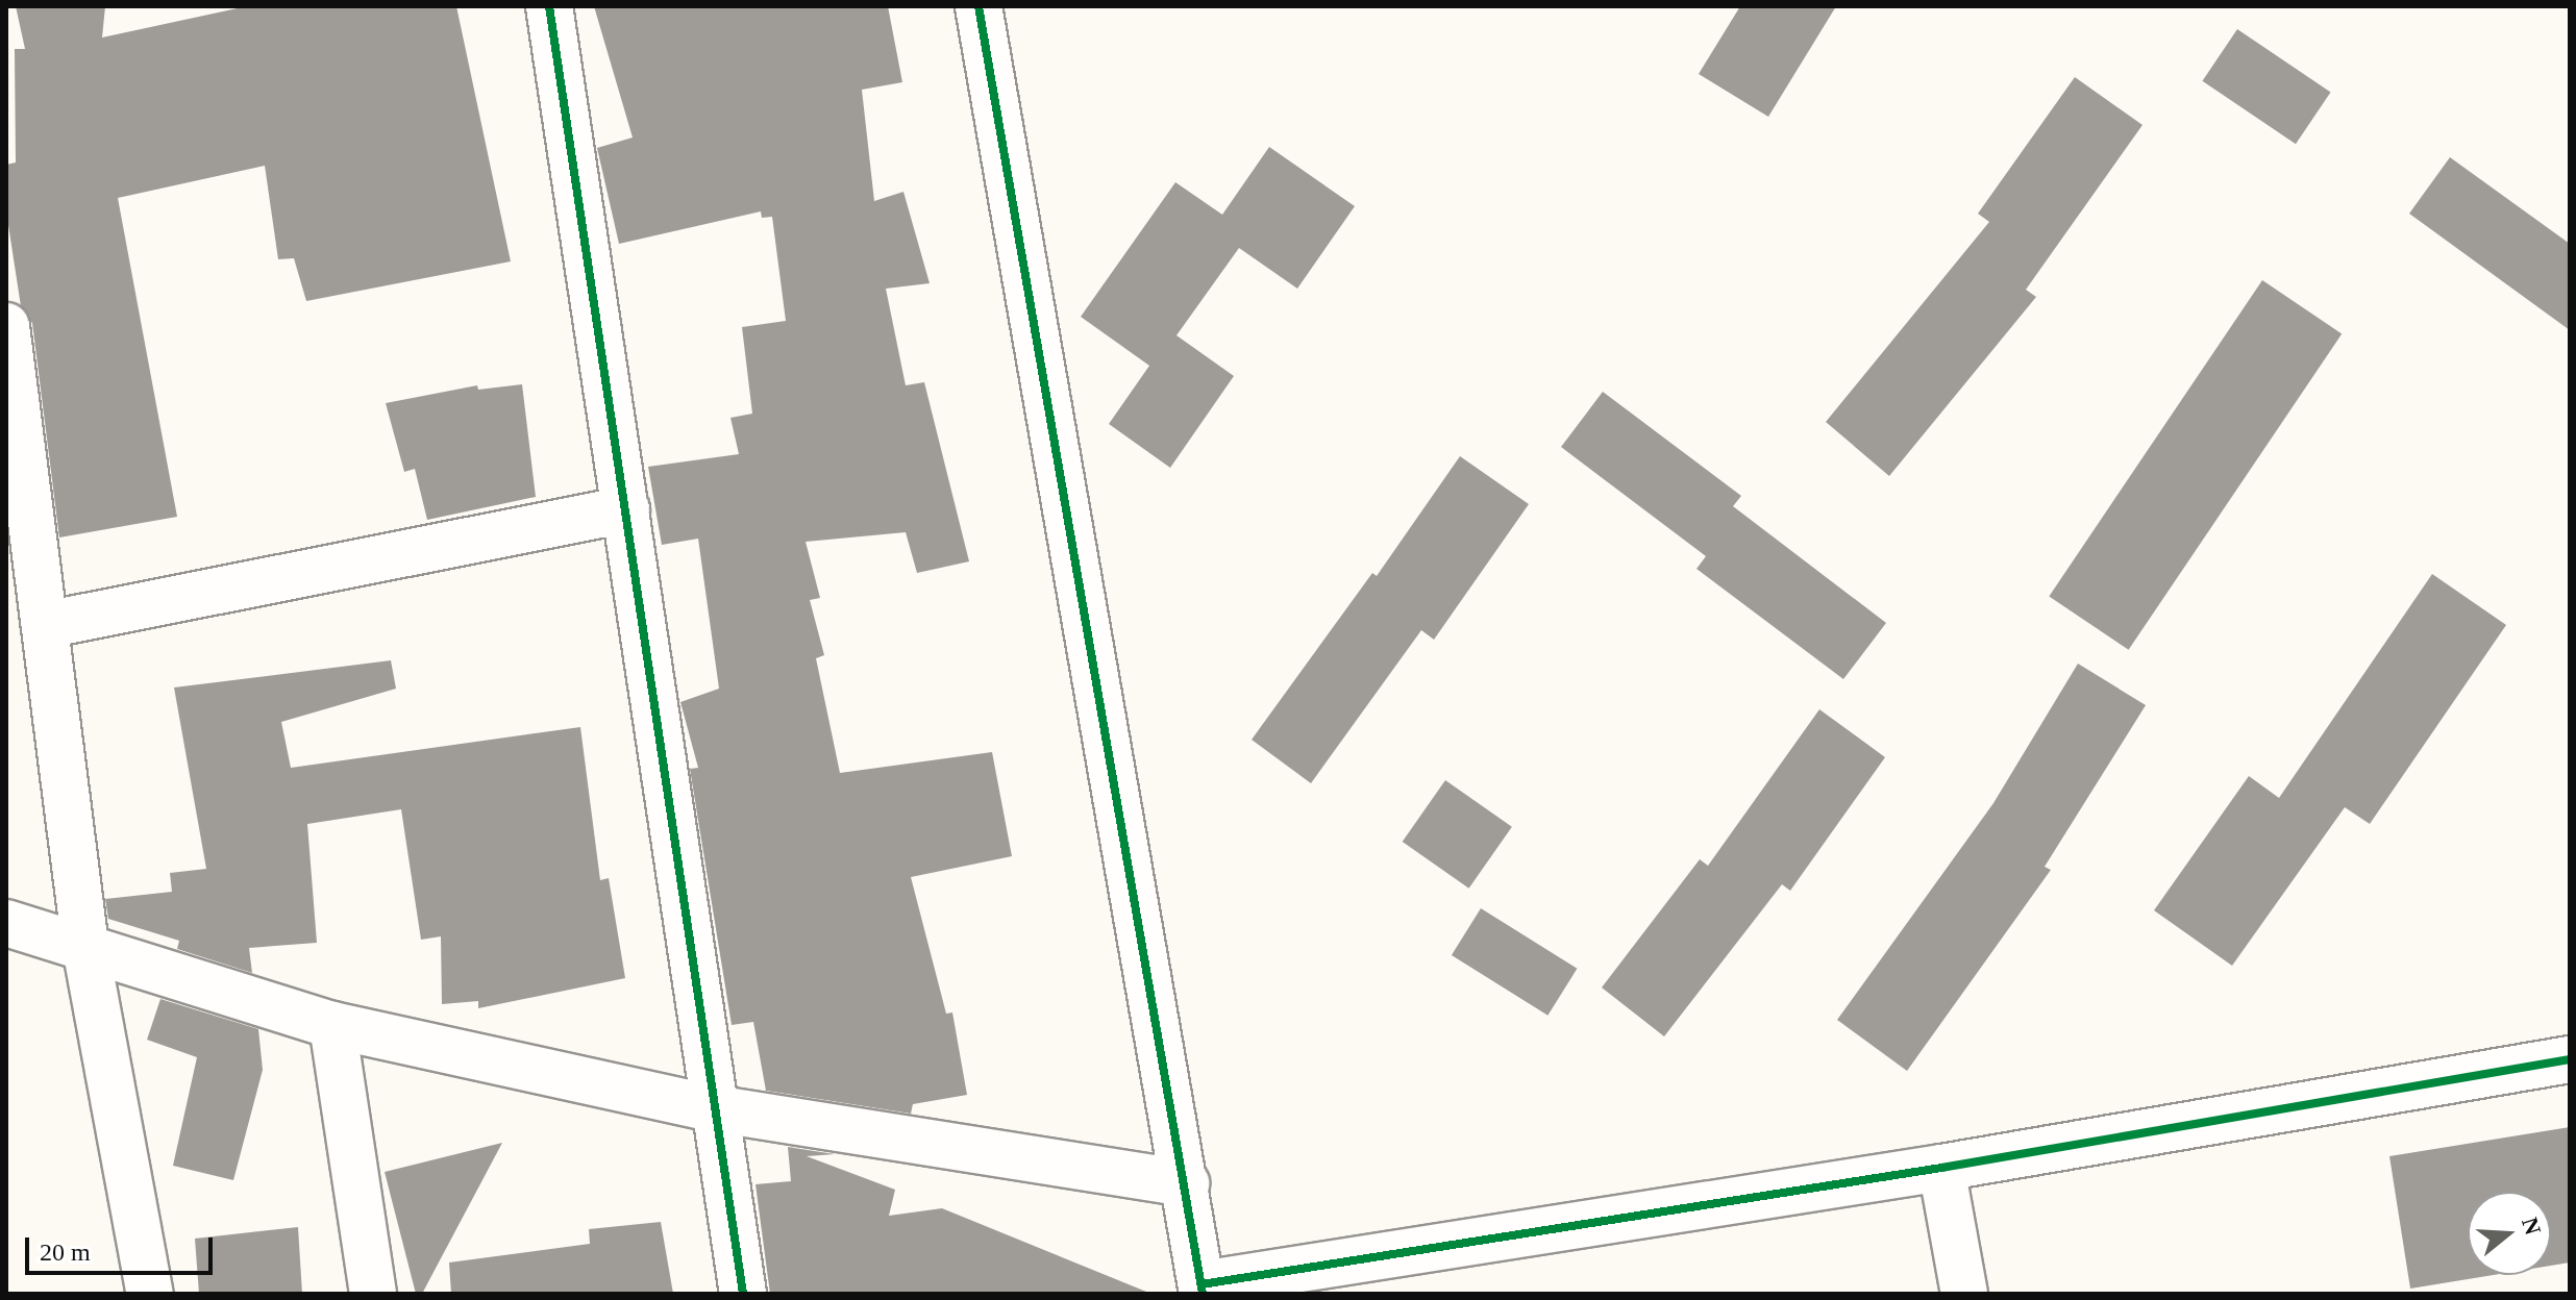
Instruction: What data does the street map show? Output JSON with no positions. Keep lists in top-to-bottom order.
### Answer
{
  "scale_bar": "20 m",
  "north": "right"
}
